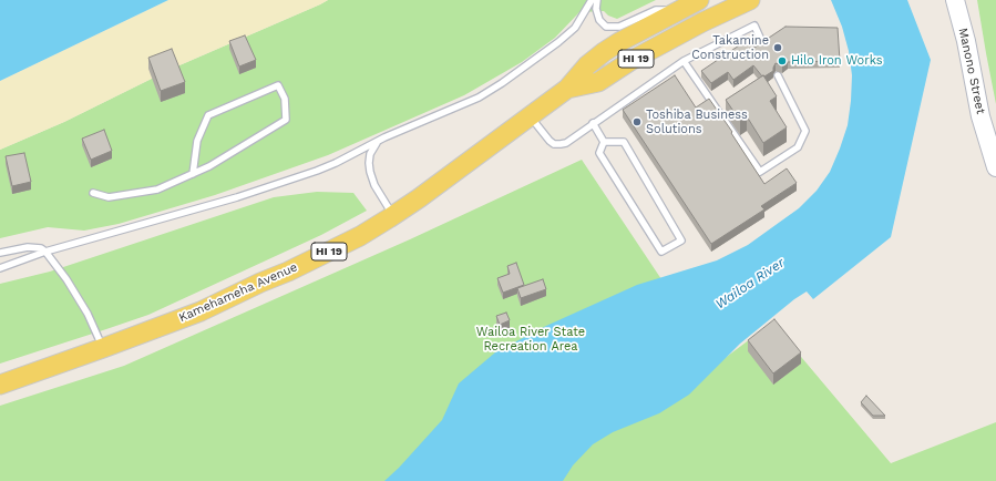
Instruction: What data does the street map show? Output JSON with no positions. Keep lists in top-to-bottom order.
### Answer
{
  "streets": {
    "main road": ["HI 19", "Kamehameha Avenue"],
    "street": ["Manono Street"]
  },
  "water": ["Wailoa River"],
  "parks": ["Wailoa River State Recreation Area"],
  "places": ["Takamine Construction", "Hilo Iron Works", "Toshiba Business Solutions"]
}
